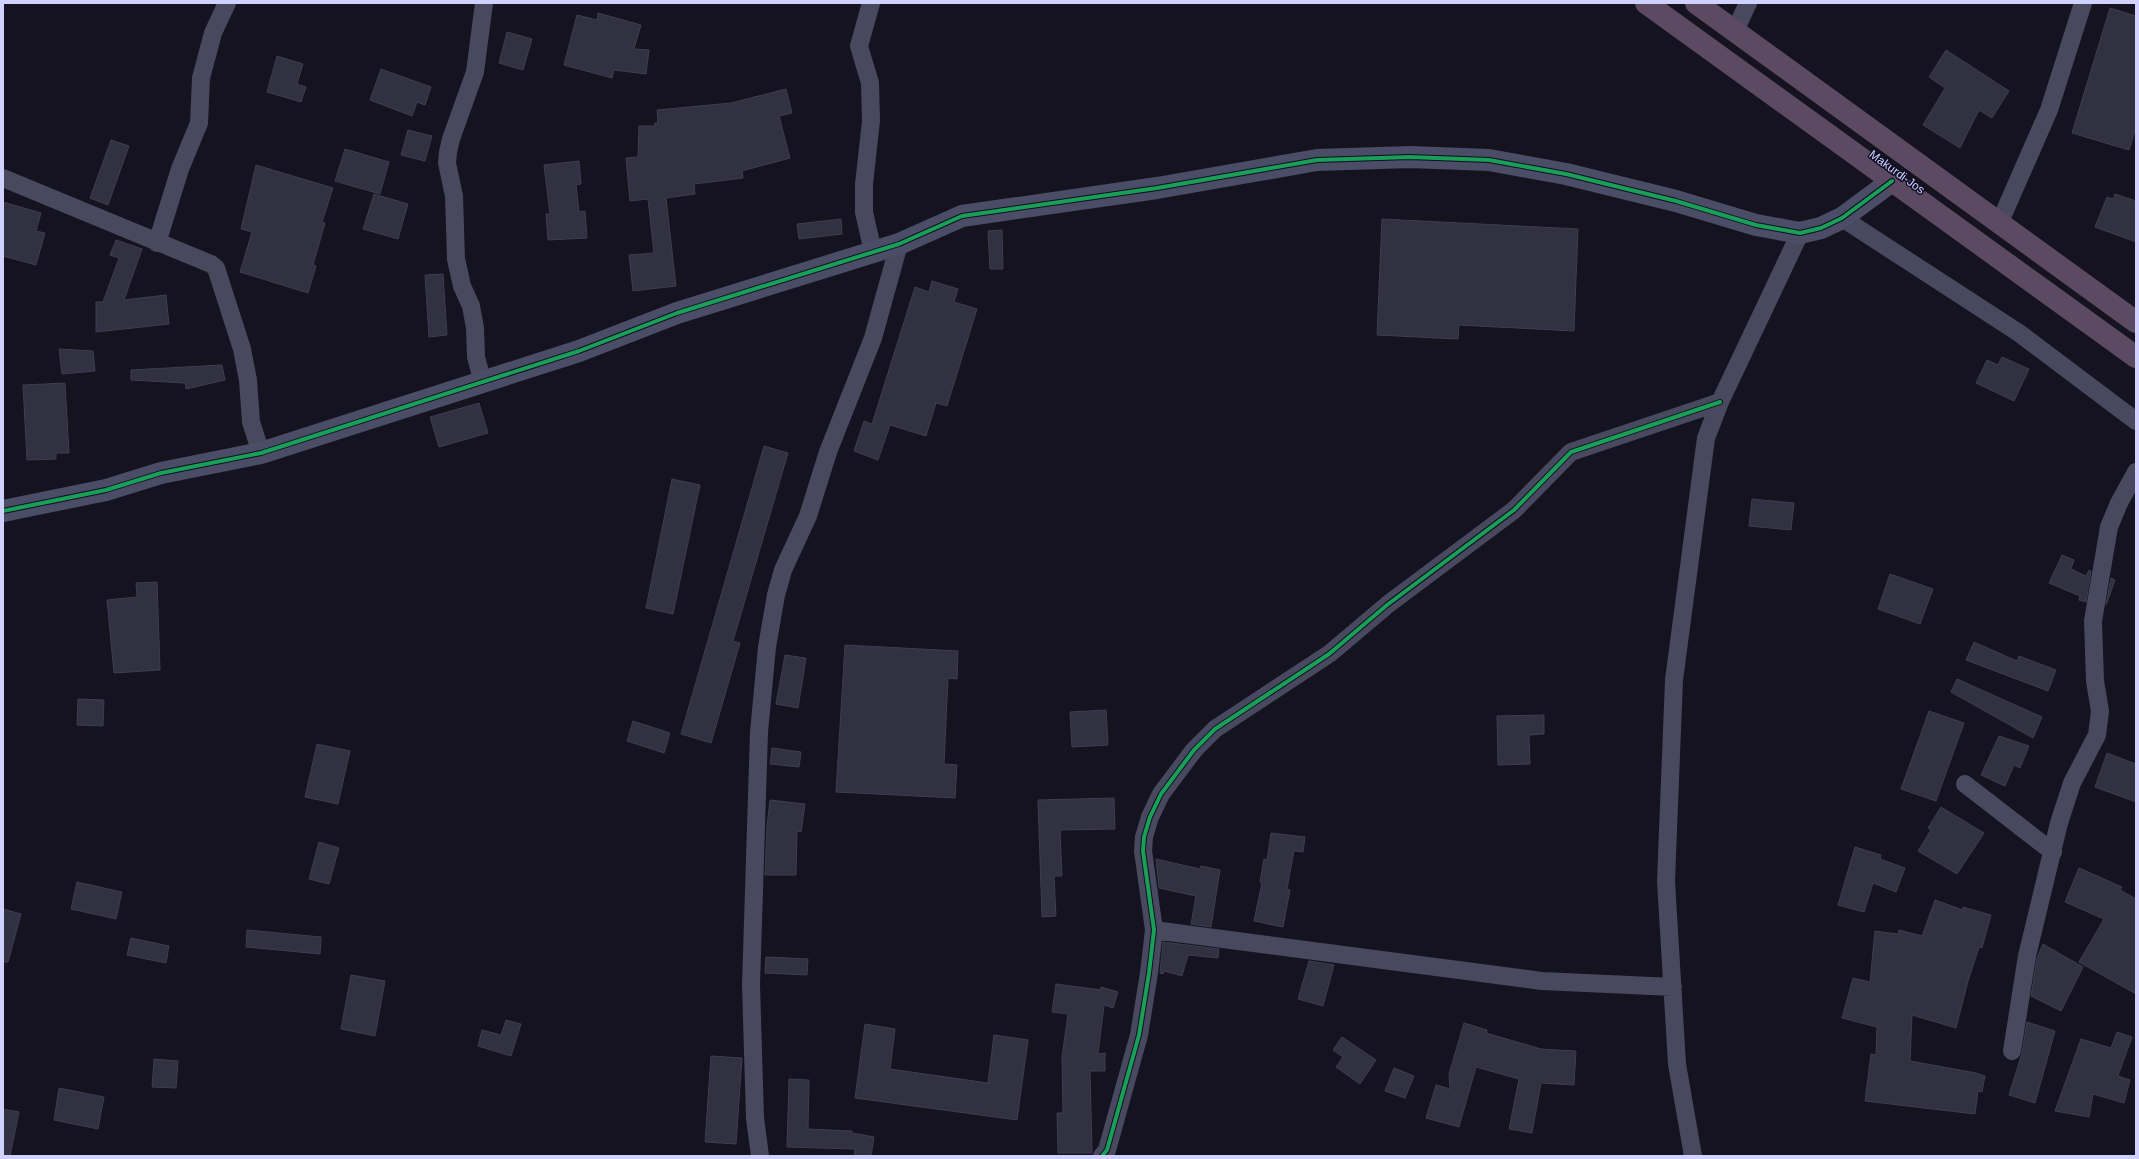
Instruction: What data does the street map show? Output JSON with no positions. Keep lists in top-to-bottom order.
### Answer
{
  "streets": {
    "highway": ["Makurdi-Jos"]
  }
}
